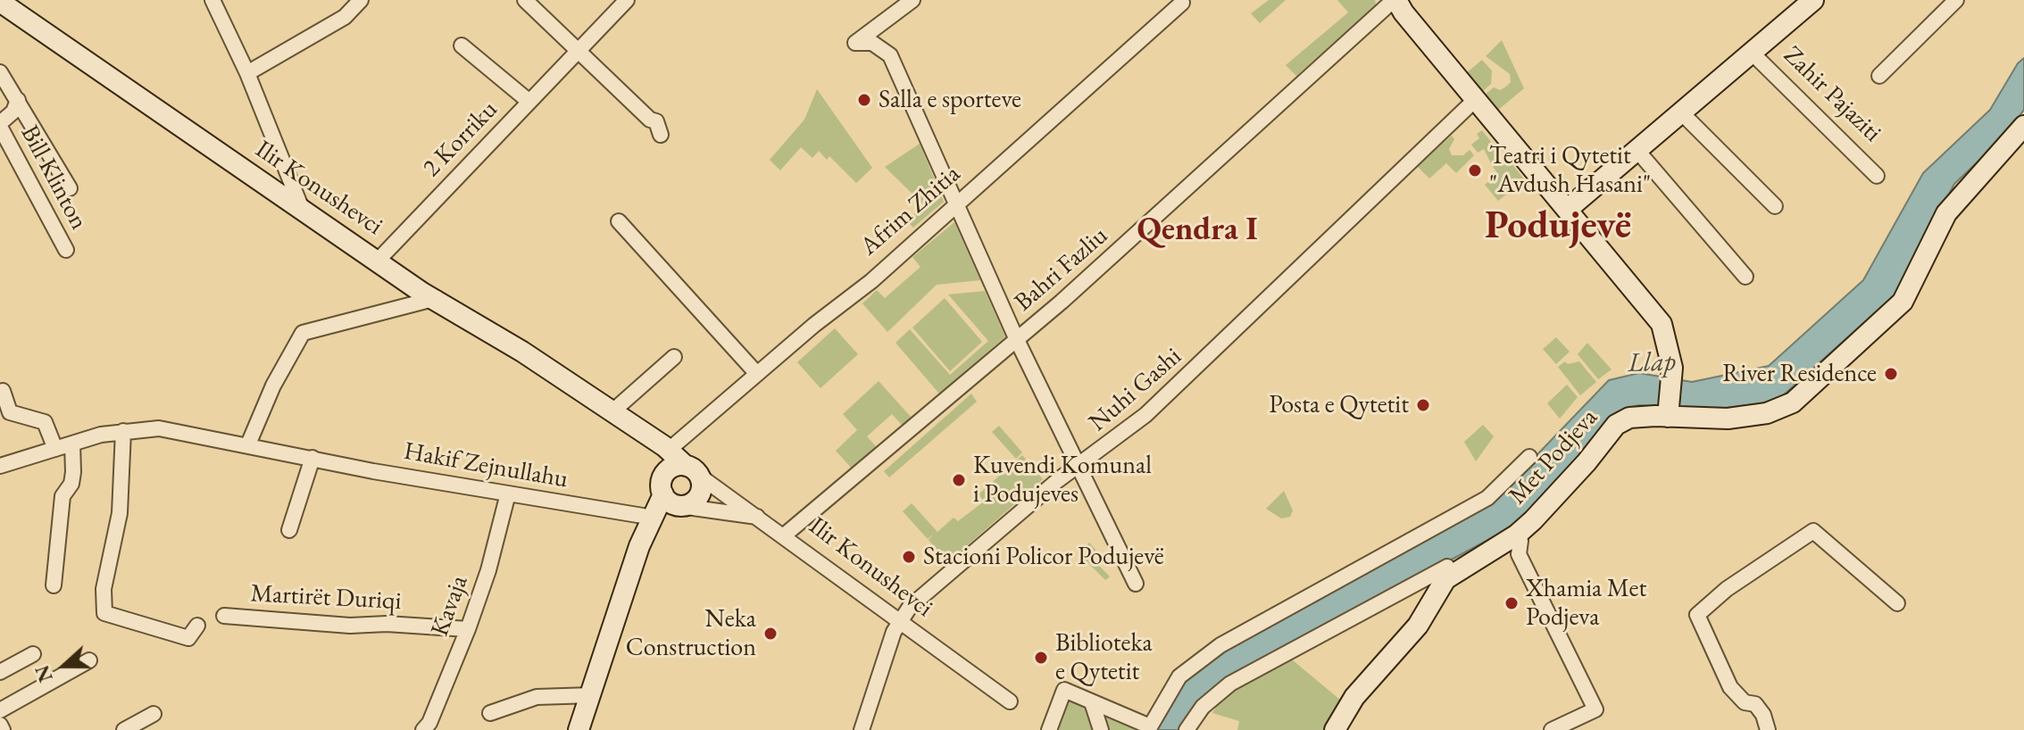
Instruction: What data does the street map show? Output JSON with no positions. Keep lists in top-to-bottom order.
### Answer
{
  "streets": {
    "main road": ["Zahir Pajaziti", "Ilir Konushevci", "Met Podjeva"],
    "street": [
      "2 Korriku",
      "Bill Klinton",
      "Afrim Zhitia",
      "Bahri Fazliu",
      "Nuhi Gashi",
      "Hakif Zejnullahu",
      "Martirët Duriqi",
      "Kavaja"
    ]
  },
  "crossings": [
    ["2 Korriku", "Ilir Konushevci"],
    ["Ilir Konushevci", "Afrim Zhitia"],
    ["Ilir Konushevci", "Bahri Fazliu"],
    ["Ilir Konushevci", "Nuhi Gashi"],
    ["Hakif Zejnullahu", "Kavaja"],
    ["Martirët Duriqi", "Kavaja"]
  ],
  "districts": ["Podujevë", "Qendra I"],
  "water": ["Llap"],
  "places": [
    "Salla e sporteve",
    "Teatri i Qytetit \"Avdush Hasani\"",
    "River Residence",
    "Posta e Qytetit",
    "Kuvendi Komunal i Podujeves",
    "Stacioni Policor Podujevë",
    "Xhamia Met Podjeva",
    "Neka Construction",
    "Biblioteka e Qytetit"
  ],
  "north": "left"
}
